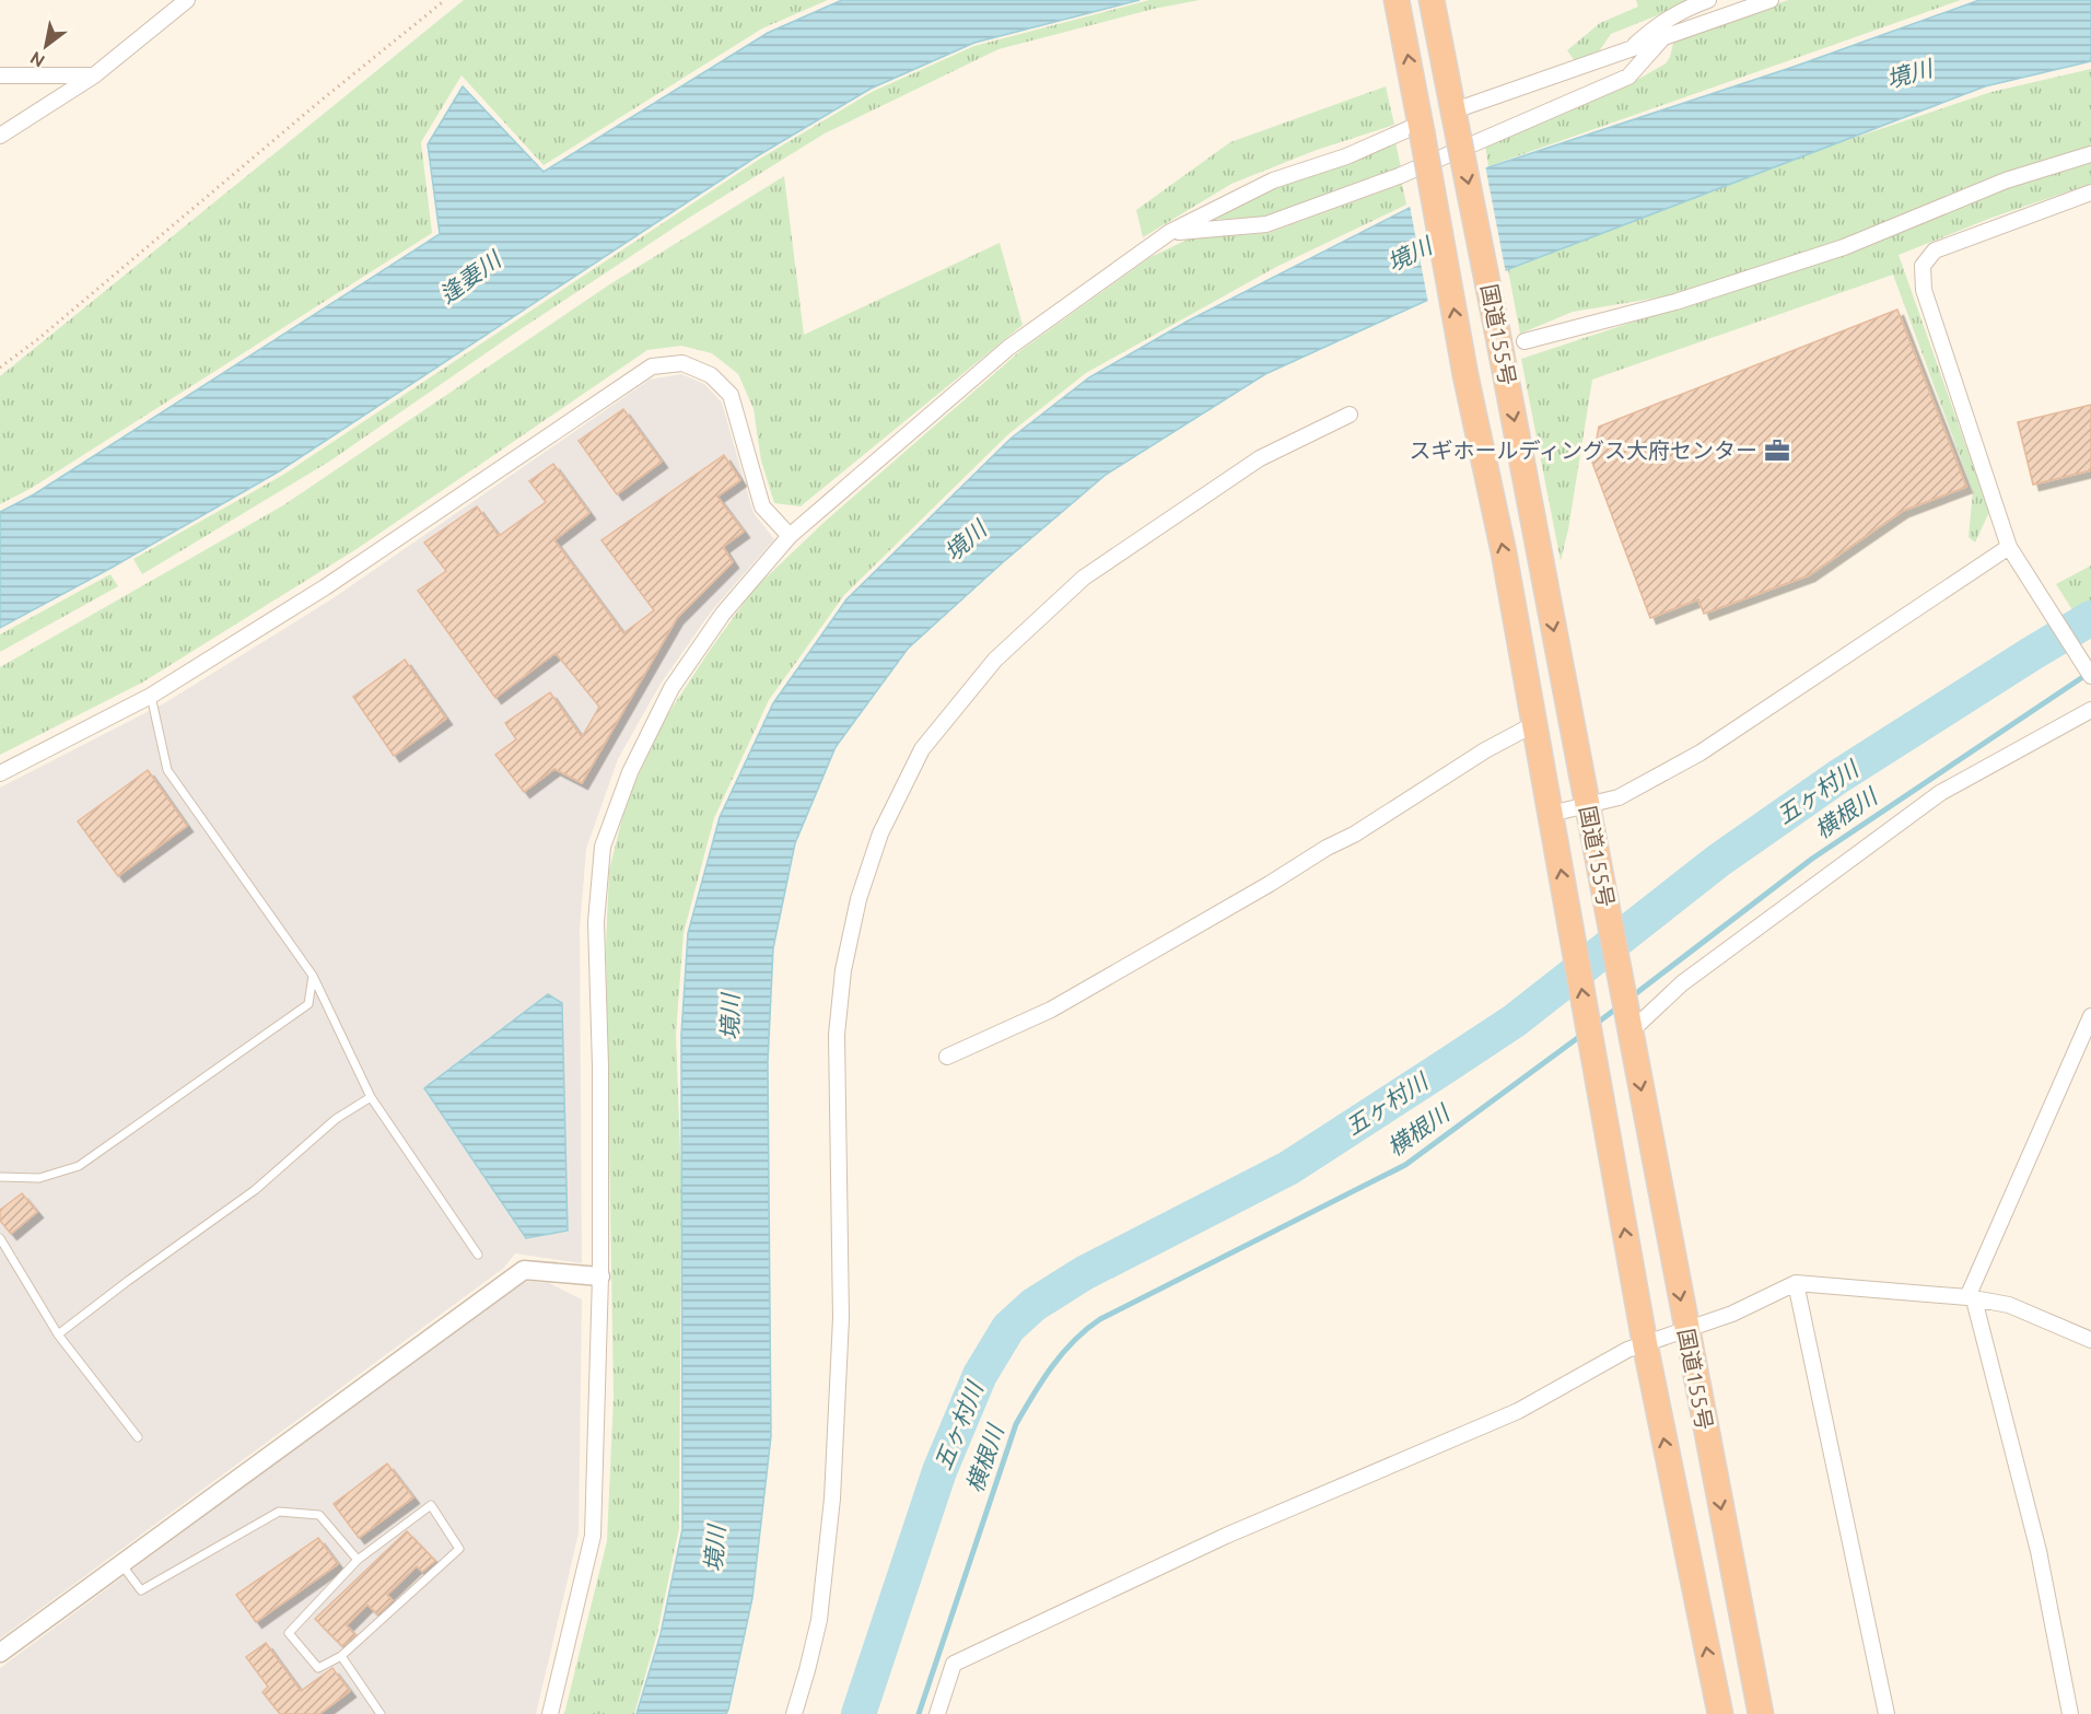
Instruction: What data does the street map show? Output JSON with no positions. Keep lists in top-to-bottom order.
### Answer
{
  "streets": {
    "highway": ["国道155号"]
  },
  "water": [
    "境川",
    "逢妻川",
    "五ヶ村川",
    "横根川"
  ],
  "places": {
    "office": ["スギホールディングス大府センター"]
  },
  "north": "bottom left"
}
